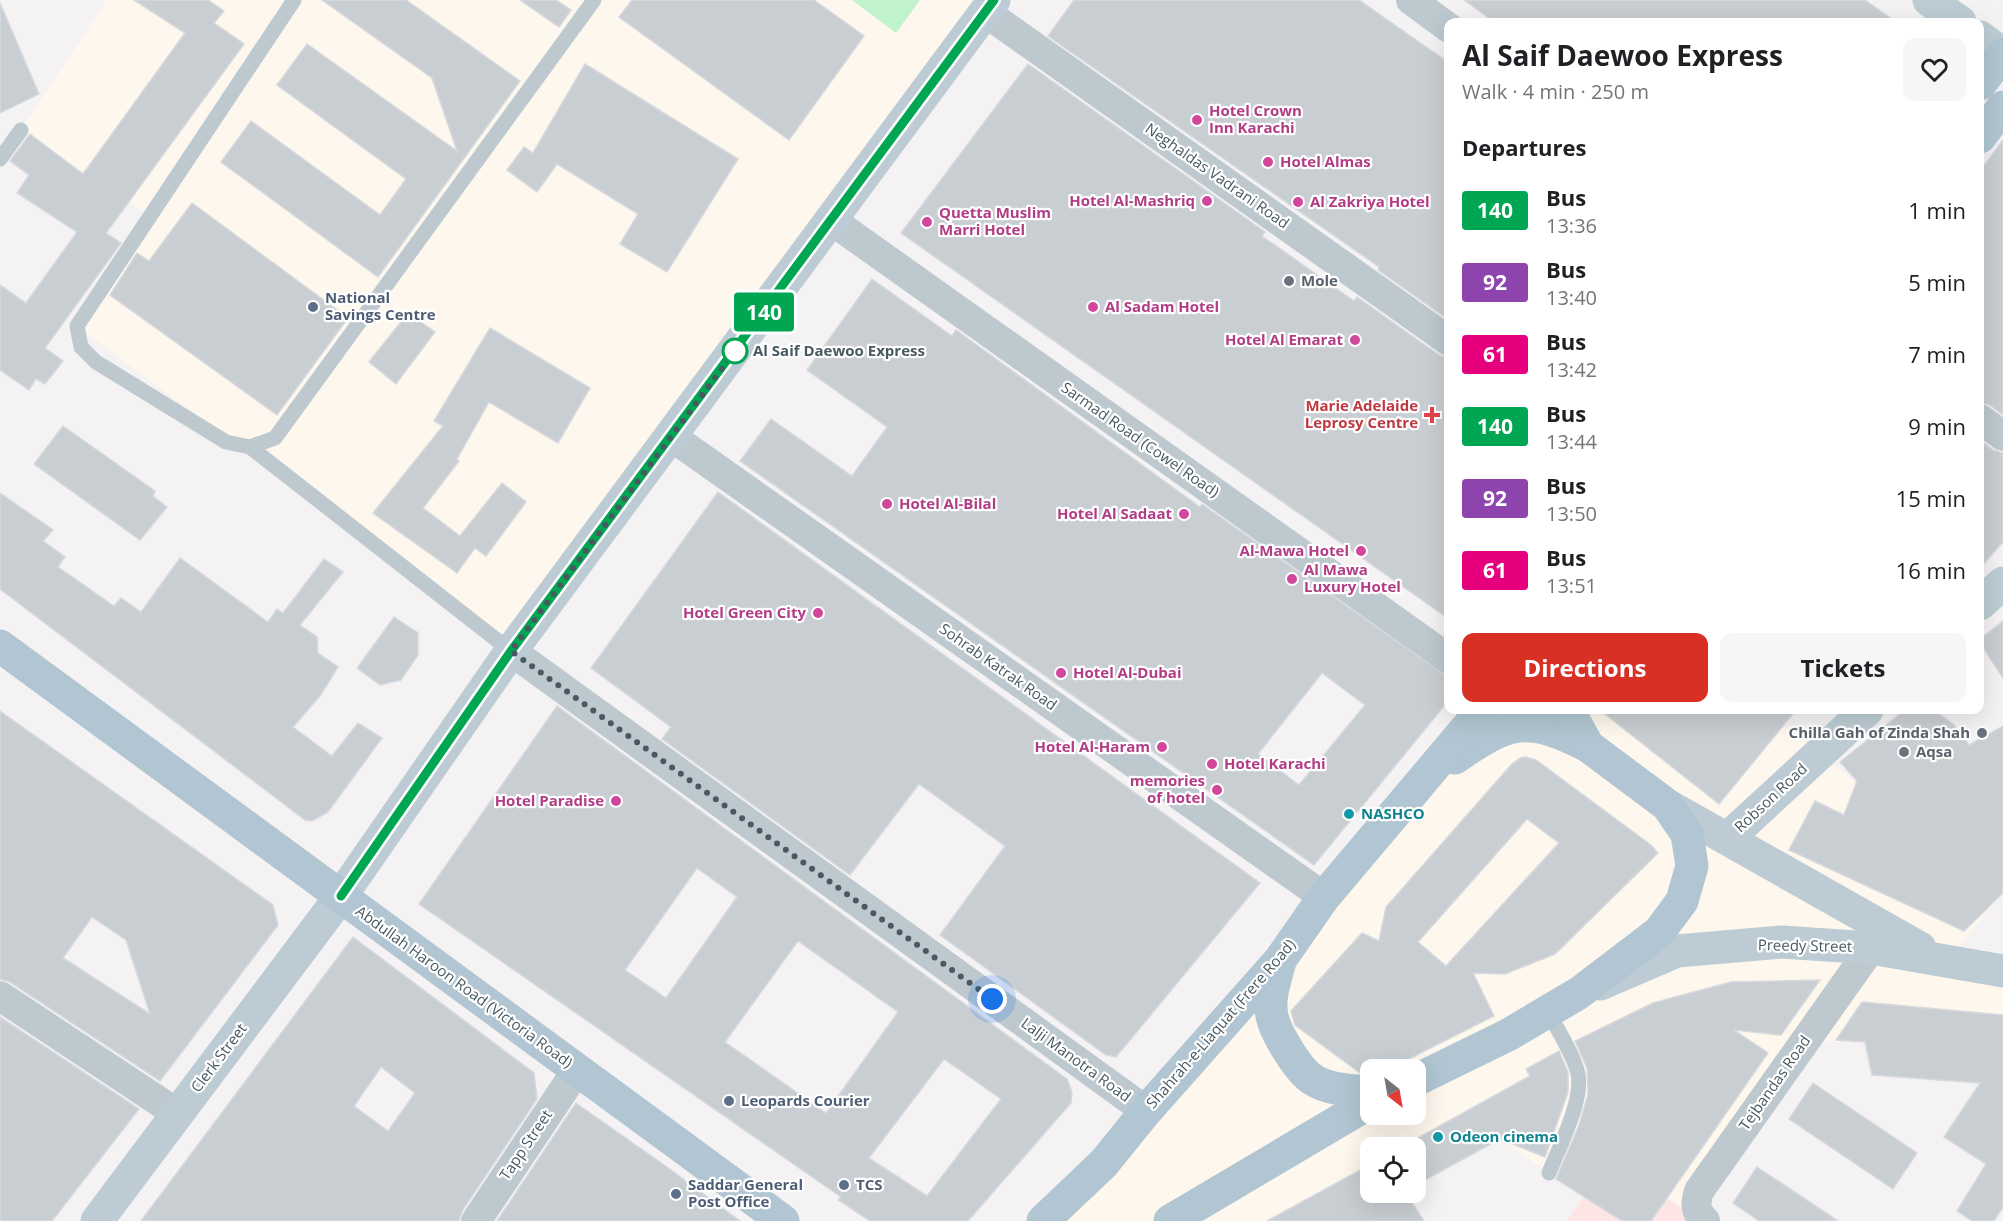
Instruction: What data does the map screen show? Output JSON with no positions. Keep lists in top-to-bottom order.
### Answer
{
  "streets": {
    "main road": ["Abdullah Haroon Road (Victoria Road)", "Shahrah-e-Liaquat (Frere Road)"],
    "street": [
      "Neghaldas Vadrani Road",
      "Sarmad Road (Cowel Road)",
      "Sohrab Katrak Road",
      "Robson Road",
      "Preedy Street",
      "Clerk Street",
      "Lalji Manotra Road",
      "Tejbandas Road",
      "Tapp Street"
    ]
  },
  "crossings": [
    ["Neghaldas Vadrani Road", "Clerk Street"],
    ["Sarmad Road (Cowel Road)", "Clerk Street"],
    ["Sohrab Katrak Road", "Shahrah-e-Liaquat (Frere Road)"],
    ["Sohrab Katrak Road", "Clerk Street"],
    ["Preedy Street", "Tejbandas Road"],
    ["Abdullah Haroon Road (Victoria Road)", "Clerk Street"],
    ["Abdullah Haroon Road (Victoria Road)", "Tapp Street"],
    ["Shahrah-e-Liaquat (Frere Road)", "Lalji Manotra Road"],
    ["Clerk Street", "Lalji Manotra Road"]
  ],
  "places": {
    "other": [
      "Hotel Crown Inn Karachi",
      "Hotel Almas",
      "Hotel Al-Mashriq",
      "Al Zakriya Hotel",
      "Quetta Muslim Marri Hotel",
      "Mole",
      "National Savings Centre",
      "Al Sadam Hotel",
      "Hotel Al Emarat",
      "Al Saif Daewoo Express",
      "Hotel Al-Bilal",
      "Hotel Al Sadaat",
      "Al-Mawa Hotel",
      "Al Mawa Luxury Hotel",
      "Hotel Green City",
      "Hotel Al-Dubai",
      "Chilla Gah of Zinda Shah",
      "Hotel Al-Haram",
      "Aqsa",
      "Hotel Karachi",
      "memories of hotel",
      "Hotel Paradise",
      "NASHCO",
      "Leopards Courier",
      "Odeon cinema",
      "TCS",
      "Saddar General Post Office"
    ],
    "health": ["Marie Adelaide Leprosy Centre"]
  },
  "lines": ["bus line 140"],
  "north": "bottom right",
  "page": {
    "on_map": "140",
    "heading": [
      ["Al Saif Daewoo Express", "Walk · 4 min · 250 m"],
      "Departures"
    ],
    "list": [
      {
        "mark": "140",
        "name": "Bus",
        "note": "13:36",
        "value": "1 min"
      },
      {
        "mark": "92",
        "name": "Bus",
        "note": "13:40",
        "value": "5 min"
      },
      {
        "mark": "61",
        "name": "Bus",
        "note": "13:42",
        "value": "7 min"
      },
      {
        "mark": "140",
        "name": "Bus",
        "note": "13:44",
        "value": "9 min"
      },
      {
        "mark": "92",
        "name": "Bus",
        "note": "13:50",
        "value": "15 min"
      },
      {
        "mark": "61",
        "name": "Bus",
        "note": "13:51",
        "value": "16 min"
      }
    ],
    "buttons": ["Directions", "Tickets"]
  }
}
